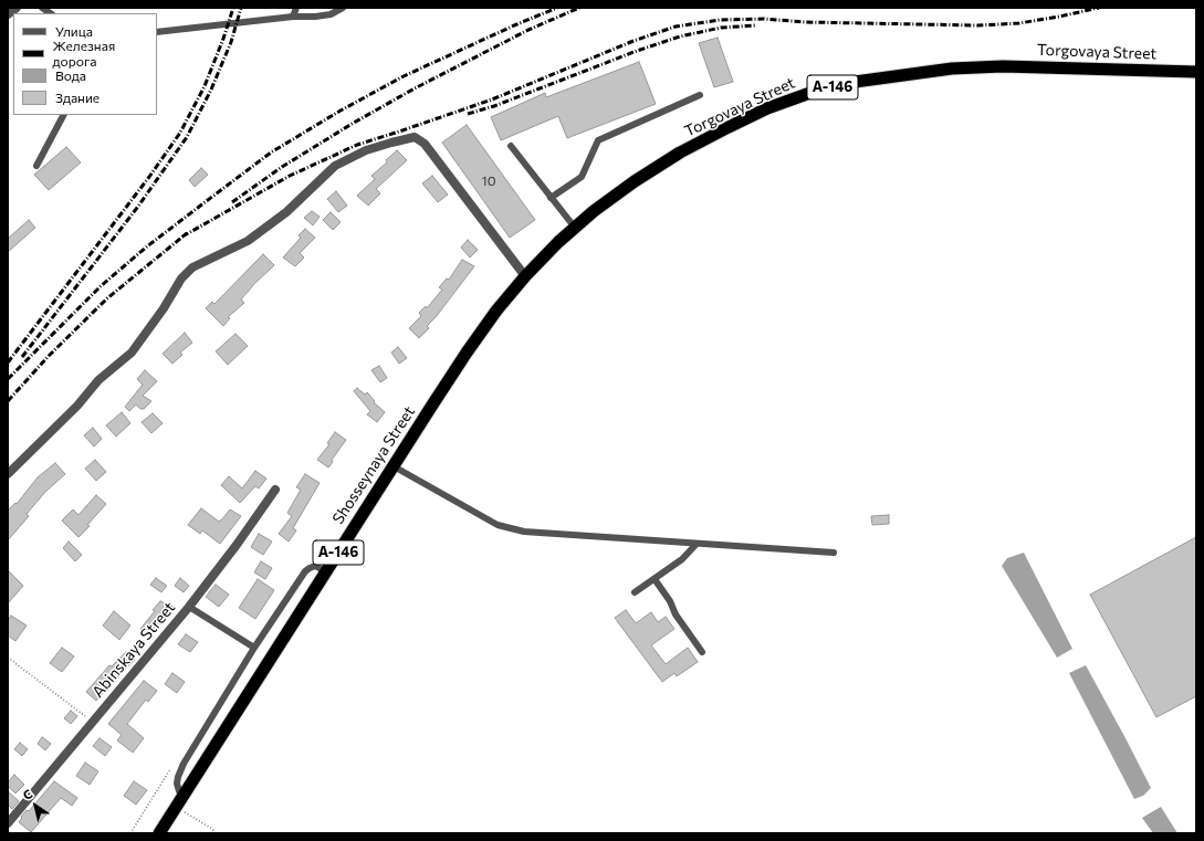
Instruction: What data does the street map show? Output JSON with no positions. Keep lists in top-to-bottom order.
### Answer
{
  "streets": {
    "highway": ["Torgovaya Street", "А-146", "Shosseynaya Street"],
    "street": ["Abinskaya Street"]
  },
  "crossings": [
    ["Torgovaya Street", "Shosseynaya Street"]
  ],
  "house_numbers": ["10"],
  "legend": [
    "Улица",
    "Железная дорога",
    "Вода",
    "Здание"
  ],
  "north": "top left"
}
